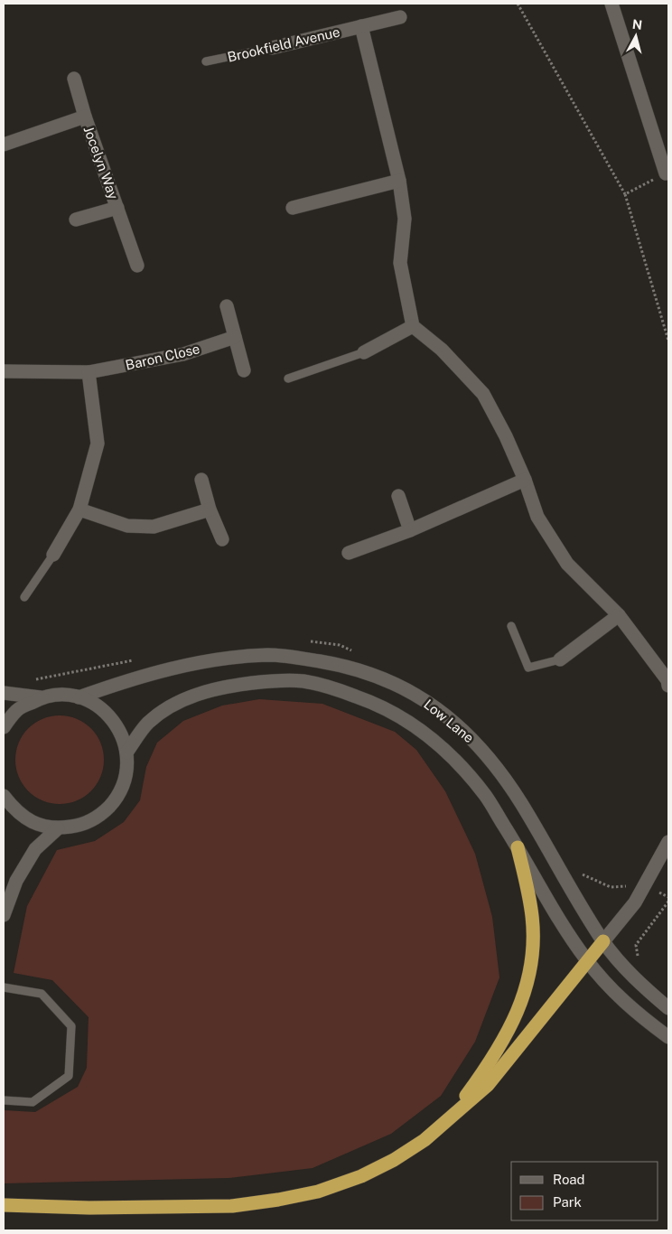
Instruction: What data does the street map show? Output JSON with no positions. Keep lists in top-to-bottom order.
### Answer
{
  "streets": {
    "street": [
      "Brookfield Avenue",
      "Jocelyn Way",
      "Baron Close",
      "Low Lane"
    ]
  },
  "legend": ["Road", "Park"],
  "north": "top"
}
